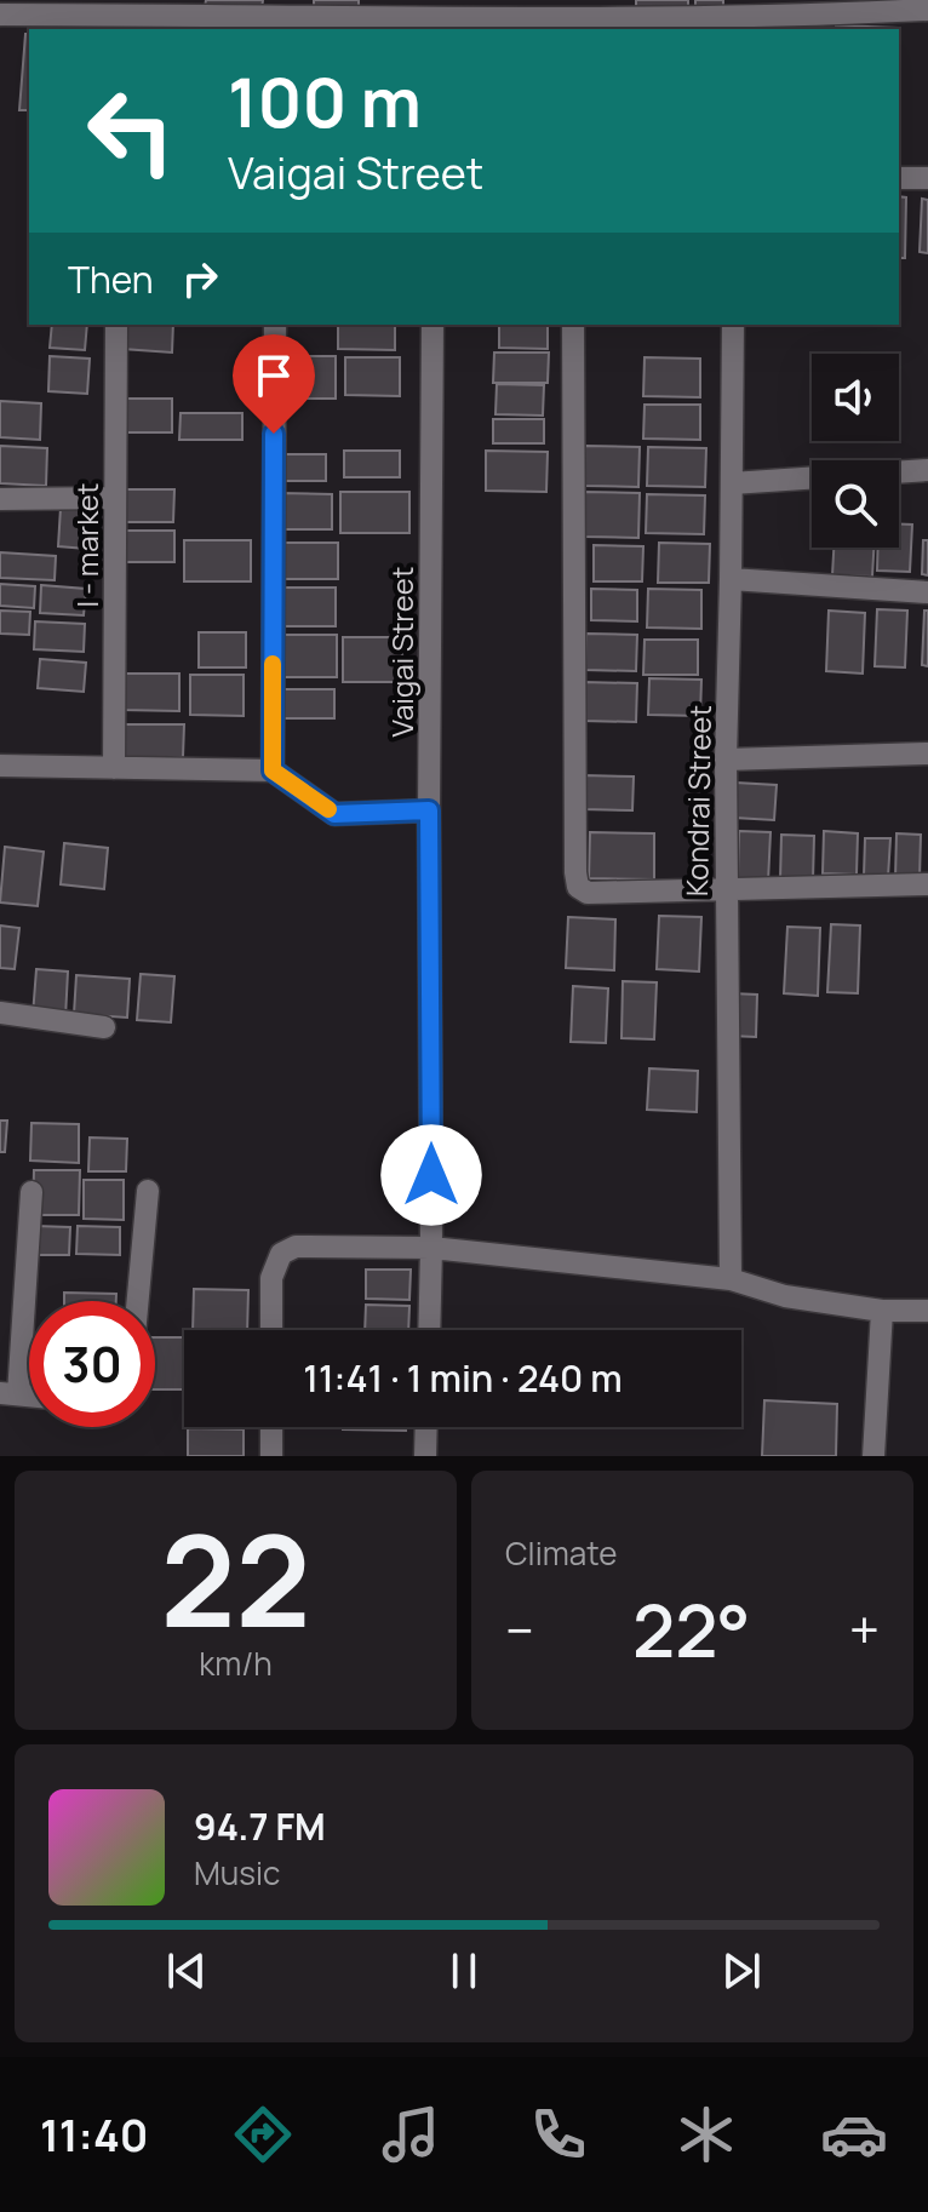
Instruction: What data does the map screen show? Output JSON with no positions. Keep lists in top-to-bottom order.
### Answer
{
  "streets": {
    "street": ["I - market", "Vaigai Street", "Kondrai Street"]
  },
  "page": {
    "turn": ["100 m", "Vaigai Street"],
    "then": "Then",
    "limit": "30",
    "trip": "11:41 · 1 min · 240 m",
    "tile": [
      ["22", "km/h"],
      "Climate"
    ],
    "heat": ["−", "22°", "+"],
    "song": ["94.7 FM", "Music"],
    "tabs": "11:40"
  }
}
